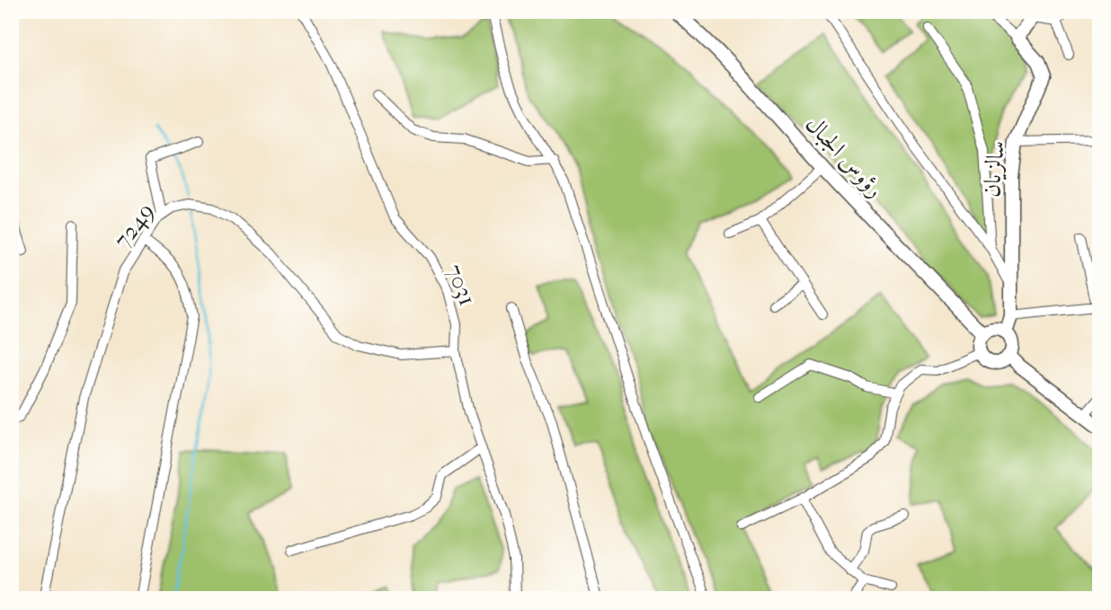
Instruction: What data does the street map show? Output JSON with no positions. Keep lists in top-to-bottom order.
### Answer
{
  "streets": {
    "street": [
      "رؤوس الجبال",
      "سالزيان",
      "7249",
      "7031"
    ]
  },
  "crossings": [
    ["7249", "7031"]
  ]
}
